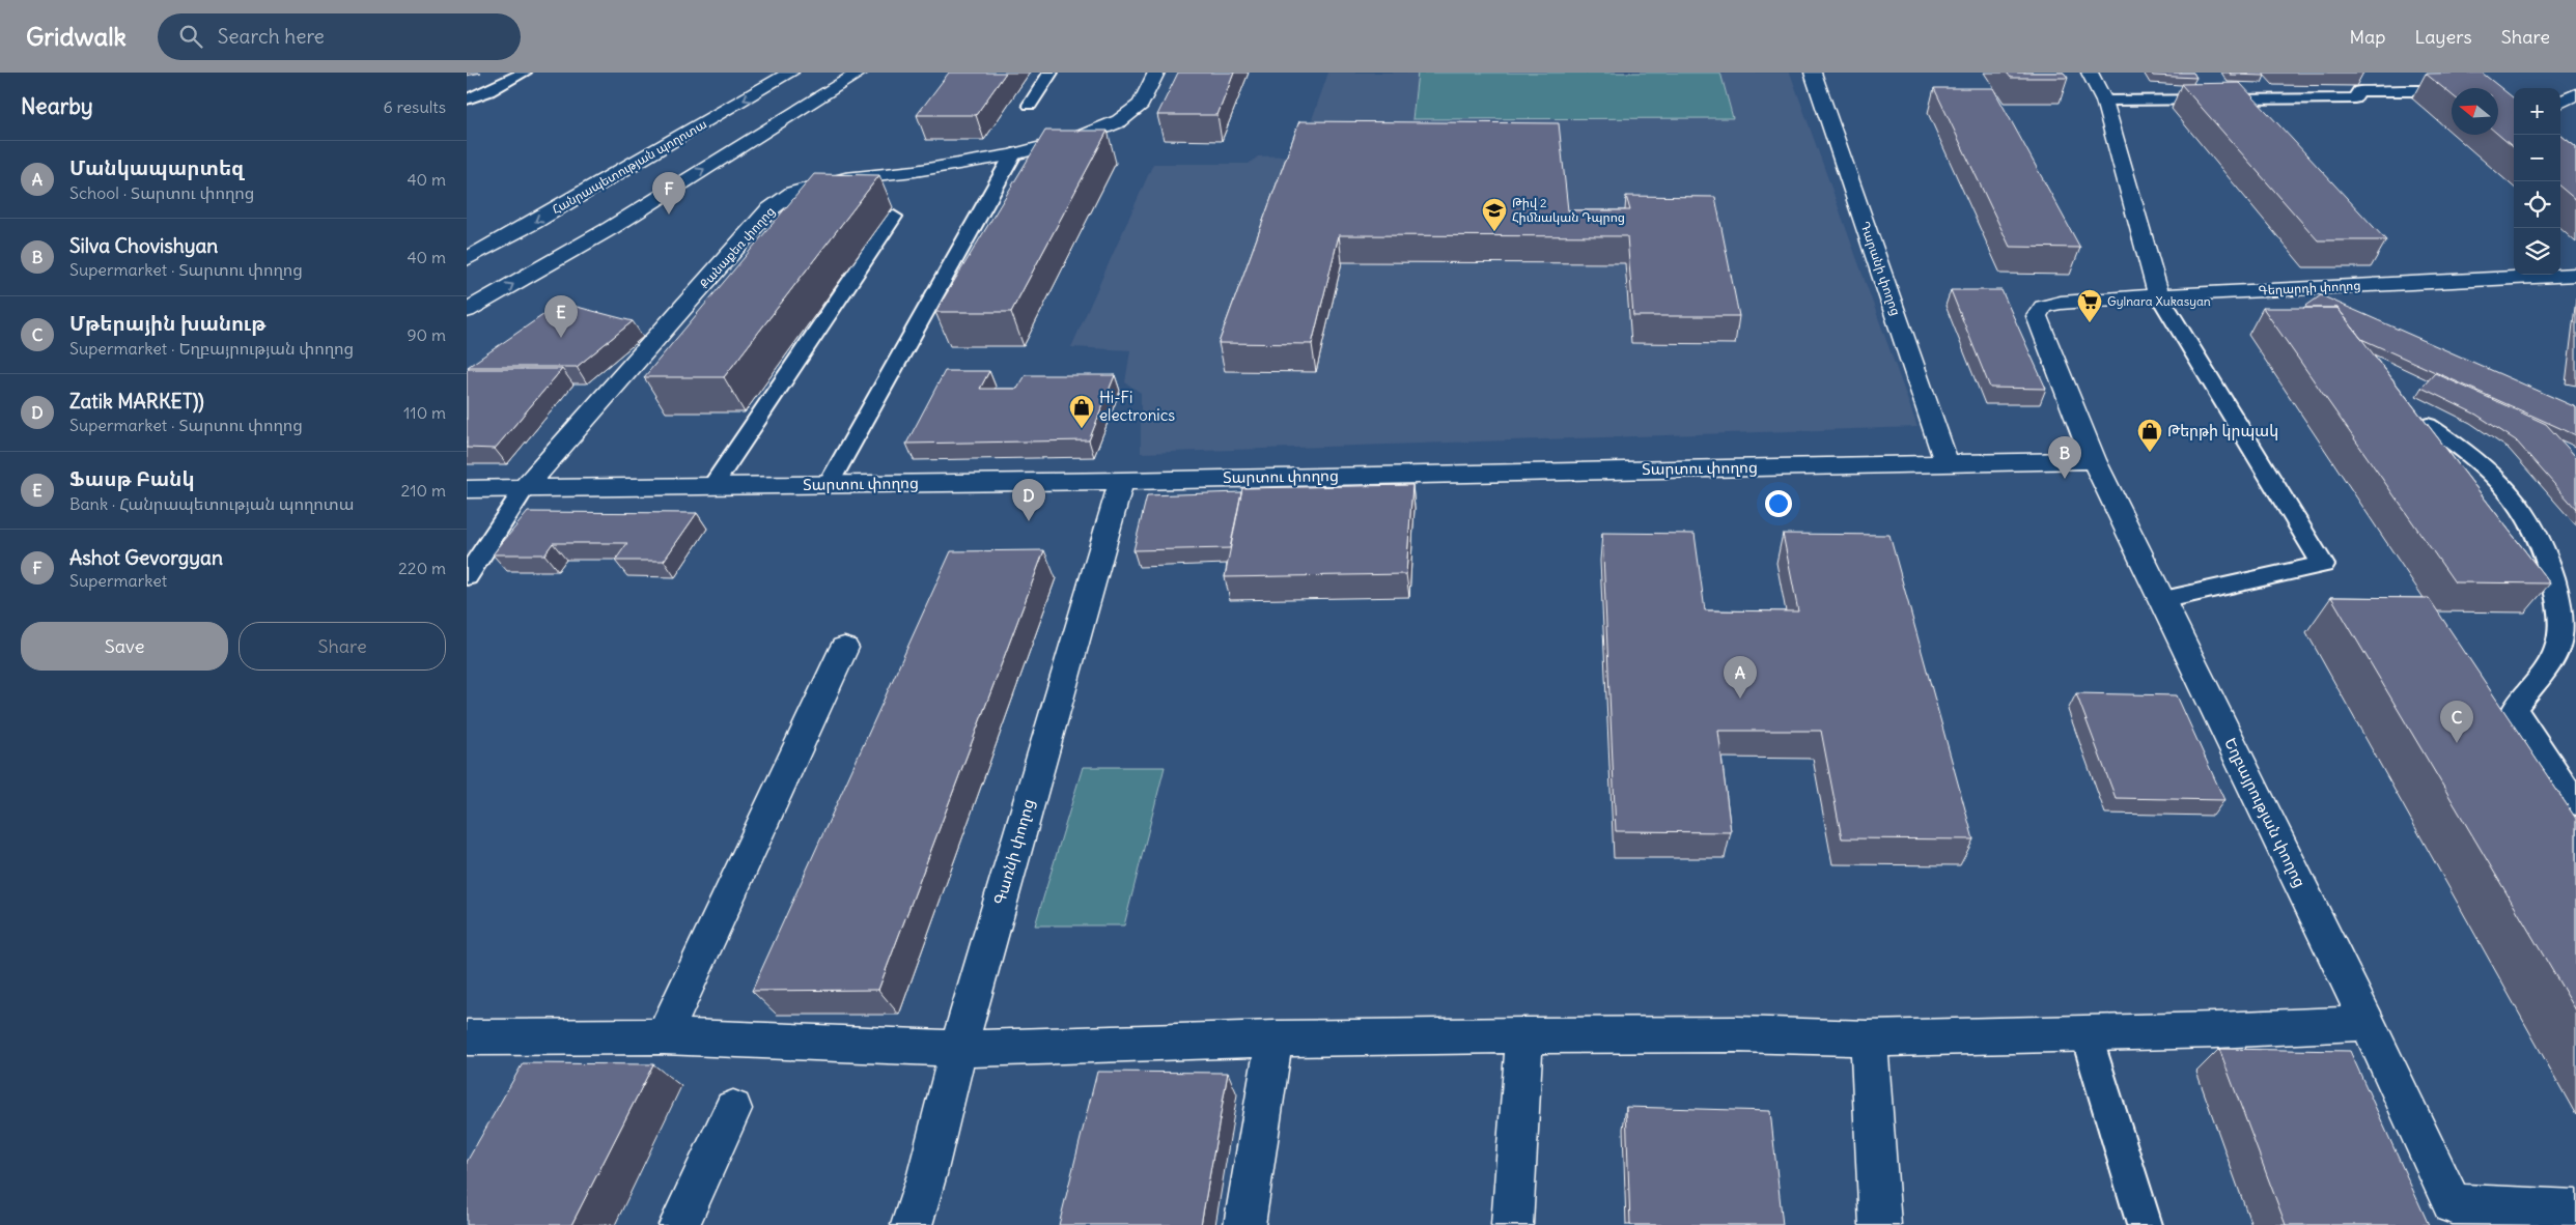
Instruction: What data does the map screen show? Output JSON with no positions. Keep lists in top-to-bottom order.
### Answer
{
  "streets": {
    "street": [
      "Հանրապետության պողոտա",
      "Քանաքեռ փողոց",
      "Դարանի փողոց",
      "Գեղարդի փողոց",
      "Տարտու փողոց",
      "Եղբայրության փողոց",
      "Գառնի փողոց"
    ]
  },
  "crossings": [
    ["Քանաքեռ փողոց", "Տարտու փողոց"],
    ["Դարանի փողոց", "Տարտու փողոց"],
    ["Գեղարդի փողոց", "Եղբայրության փողոց"],
    ["Տարտու փողոց", "Եղբայրության փողոց"],
    ["Տարտու փողոց", "Գառնի փողոց"]
  ],
  "places": {
    "school or university": ["Թիվ 2 Հիմնական Դպրոց"],
    "supermarket": ["Gylnara Xukasyan"],
    "shop": ["Hi-Fi electronics", "Թերթի կրպակ"]
  },
  "north": "left",
  "page": {
    "header": "Gridwalk",
    "search": "Search here",
    "nav": ["Map", "Layers", "Share"],
    "heading": ["Nearby", "6 results"],
    "map_buttons": ["+", "−"],
    "list": [
      {
        "mark": "A",
        "name": "Մանկապարտեզ",
        "note": "School · Տարտու փողոց",
        "value": "40 m"
      },
      {
        "mark": "B",
        "name": "Silva Chovishyan",
        "note": "Supermarket · Տարտու փողոց",
        "value": "40 m"
      },
      {
        "mark": "C",
        "name": "Մթերային խանութ",
        "note": "Supermarket · Եղբայրության փողոց",
        "value": "90 m"
      },
      {
        "mark": "D",
        "name": "Zatik MARKET))",
        "note": "Supermarket · Տարտու փողոց",
        "value": "110 m"
      },
      {
        "mark": "E",
        "name": "Ֆասթ Բանկ",
        "note": "Bank · Հանրապետության պողոտա",
        "value": "210 m"
      },
      {
        "mark": "F",
        "name": "Ashot Gevorgyan",
        "note": "Supermarket",
        "value": "220 m"
      }
    ],
    "pins": [
      "F",
      "E",
      "B",
      "D",
      "A",
      "C"
    ],
    "buttons": ["Save", "Share"]
  }
}
